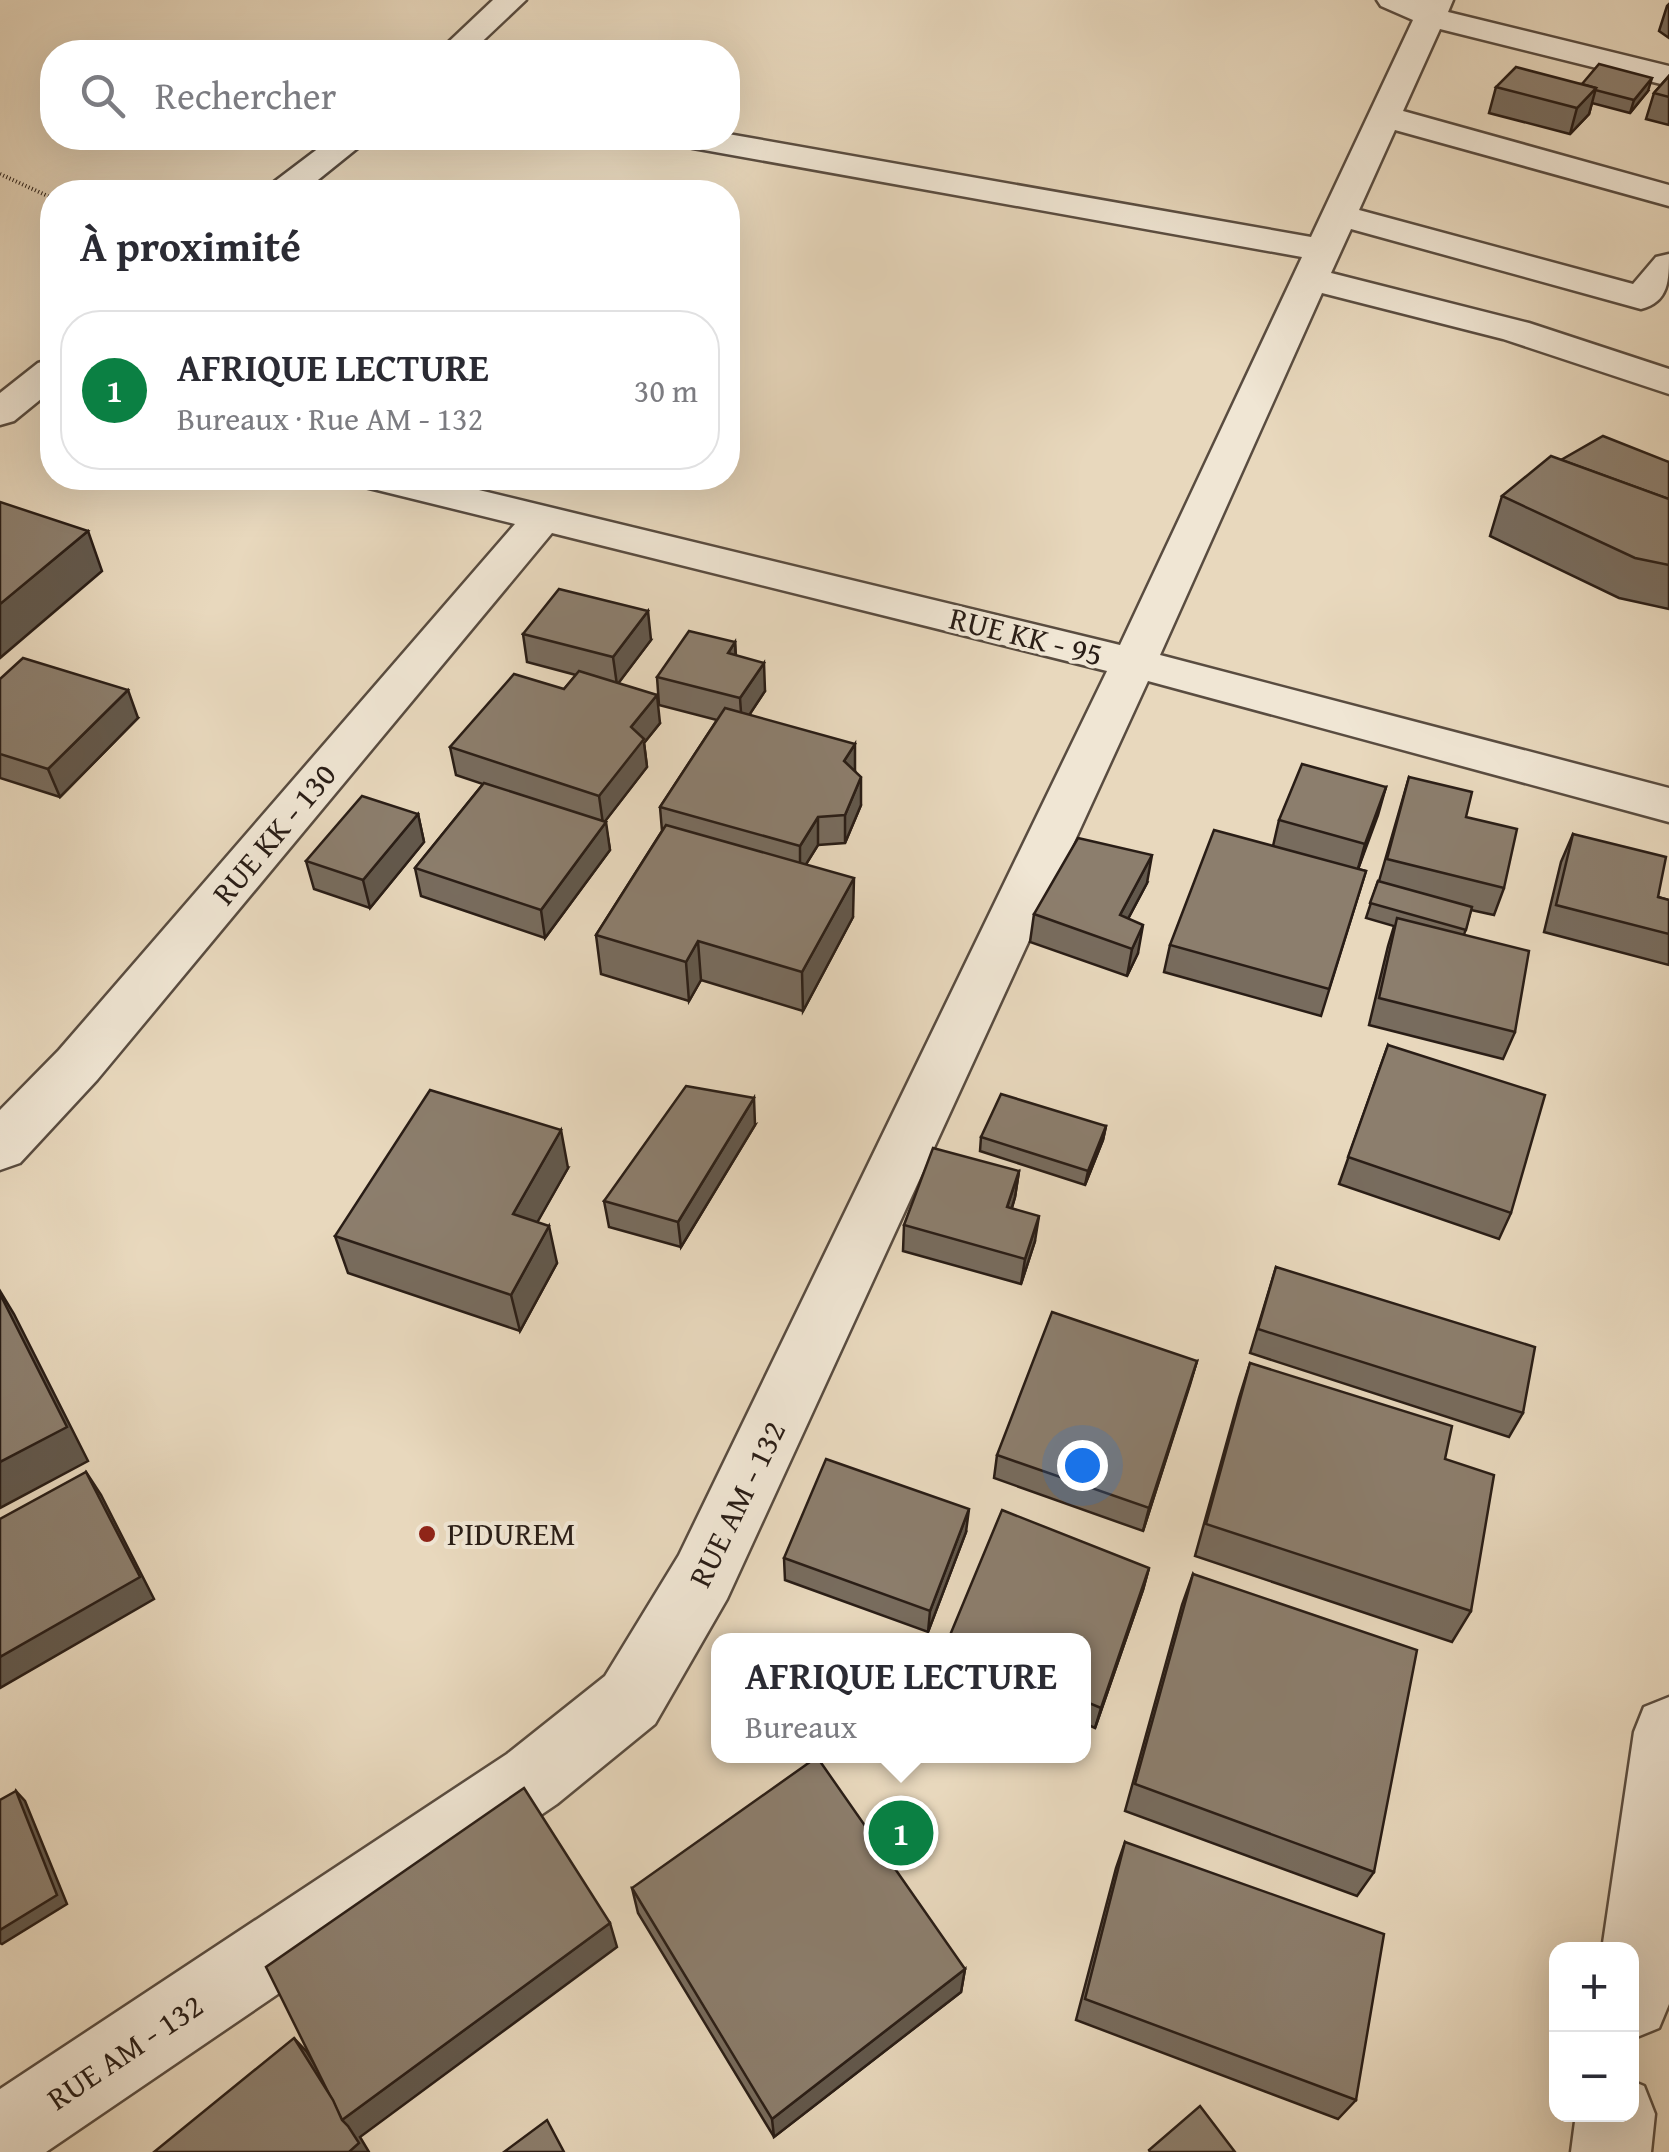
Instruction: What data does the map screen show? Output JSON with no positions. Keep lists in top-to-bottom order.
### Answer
{
  "streets": {
    "street": ["RUE KK - 95", "RUE KK - 130", "RUE AM - 132"]
  },
  "crossings": [
    ["RUE KK - 95", "RUE KK - 130"],
    ["RUE KK - 95", "RUE AM - 132"]
  ],
  "places": ["PIDUREM"],
  "page": {
    "search": "Rechercher",
    "heading": "À proximité",
    "list": [
      {
        "mark": "1",
        "name": "AFRIQUE LECTURE",
        "note": "Bureaux · Rue AM - 132",
        "value": "30 m"
      }
    ],
    "popup": ["AFRIQUE LECTURE", "Bureaux"],
    "pins": "1",
    "map_buttons": ["+", "−"]
  }
}
